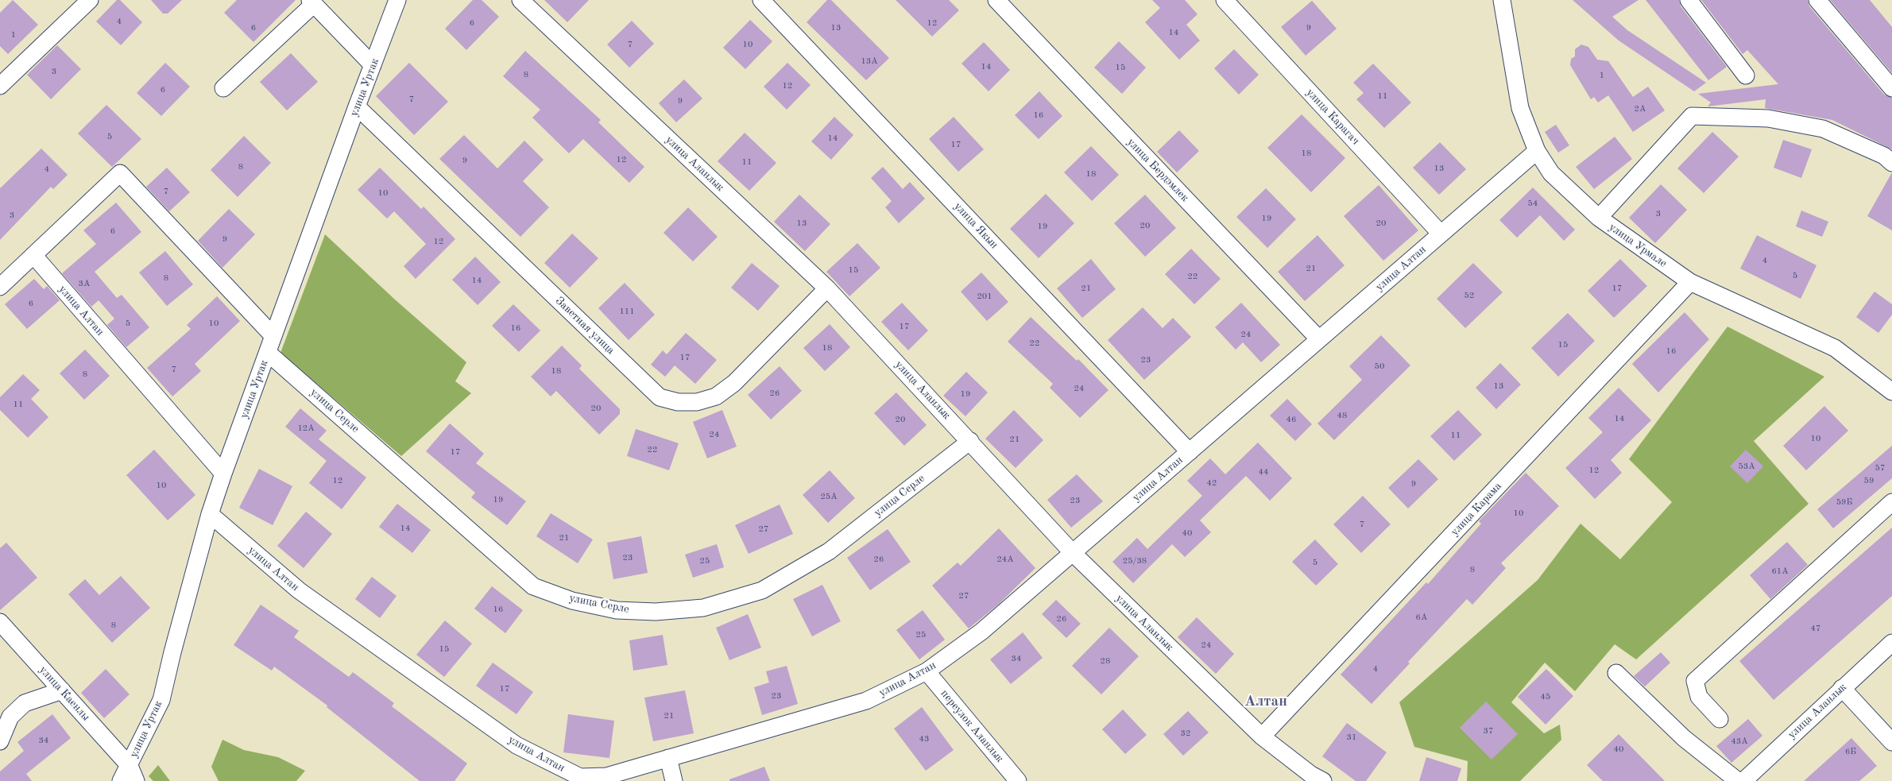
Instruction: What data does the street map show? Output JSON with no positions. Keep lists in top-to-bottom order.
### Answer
{
  "streets": {
    "street": [
      "улица Уртак",
      "улица Карагач",
      "улица Аланлык",
      "улица Бердэмлек",
      "улица Якын",
      "улица Урмале",
      "улица Алтан",
      "Заветная улица",
      "улица Серле",
      "улица Карама",
      "улица Каенлы",
      "переулок Аланлык"
    ]
  },
  "crossings": [
    ["улица Уртак", "улица Алтан"],
    ["улица Уртак", "Заветная улица"],
    ["улица Уртак", "улица Серле"],
    ["улица Уртак", "улица Каенлы"],
    ["улица Карагач", "улица Алтан"],
    ["улица Аланлык", "улица Алтан"],
    ["улица Аланлык", "Заветная улица"],
    ["улица Аланлык", "улица Серле"],
    ["улица Аланлык", "улица Карама"],
    ["улица Бердэмлек", "улица Алтан"],
    ["улица Якын", "улица Алтан"],
    ["улица Урмале", "улица Алтан"],
    ["улица Урмале", "улица Карама"],
    ["улица Алтан", "переулок Аланлык"]
  ],
  "districts": ["Алтан"],
  "house_numbers": [
    "4",
    "6",
    "12",
    "6",
    "13",
    "9",
    "14",
    "1",
    "7",
    "10",
    "13А",
    "14",
    "15",
    "3",
    "8",
    "1",
    "12",
    "6",
    "11",
    "7",
    "9",
    "2А",
    "16",
    "5",
    "14",
    "17",
    "18",
    "12",
    "9",
    "11",
    "8",
    "13",
    "4",
    "18",
    "7",
    "10",
    "54",
    "3",
    "3",
    "19",
    "13",
    "20",
    "20",
    "19",
    "6",
    "9",
    "12",
    "4",
    "21",
    "15",
    "5",
    "22",
    "8",
    "14",
    "3А",
    "21",
    "17",
    "52",
    "201",
    "6",
    "111",
    "5",
    "10",
    "17",
    "16",
    "24",
    "22",
    "15",
    "18",
    "16",
    "17",
    "23",
    "50",
    "7",
    "18",
    "8",
    "13",
    "24",
    "26",
    "19",
    "11",
    "20",
    "48",
    "14",
    "20",
    "46",
    "12А",
    "24",
    "11",
    "10",
    "21",
    "22",
    "17",
    "53А",
    "57",
    "12",
    "44",
    "12",
    "59",
    "42",
    "9",
    "10",
    "25А",
    "19",
    "23",
    "59Б",
    "10",
    "7",
    "14",
    "27",
    "40",
    "21",
    "23",
    "26",
    "24А",
    "25",
    "25/38",
    "5",
    "8",
    "61А",
    "27",
    "16",
    "6А",
    "26",
    "8",
    "47",
    "25",
    "24",
    "15",
    "34",
    "28",
    "4",
    "17",
    "23",
    "45",
    "21",
    "37",
    "32",
    "31",
    "43",
    "34",
    "43А",
    "40",
    "6Б"
  ]
}
